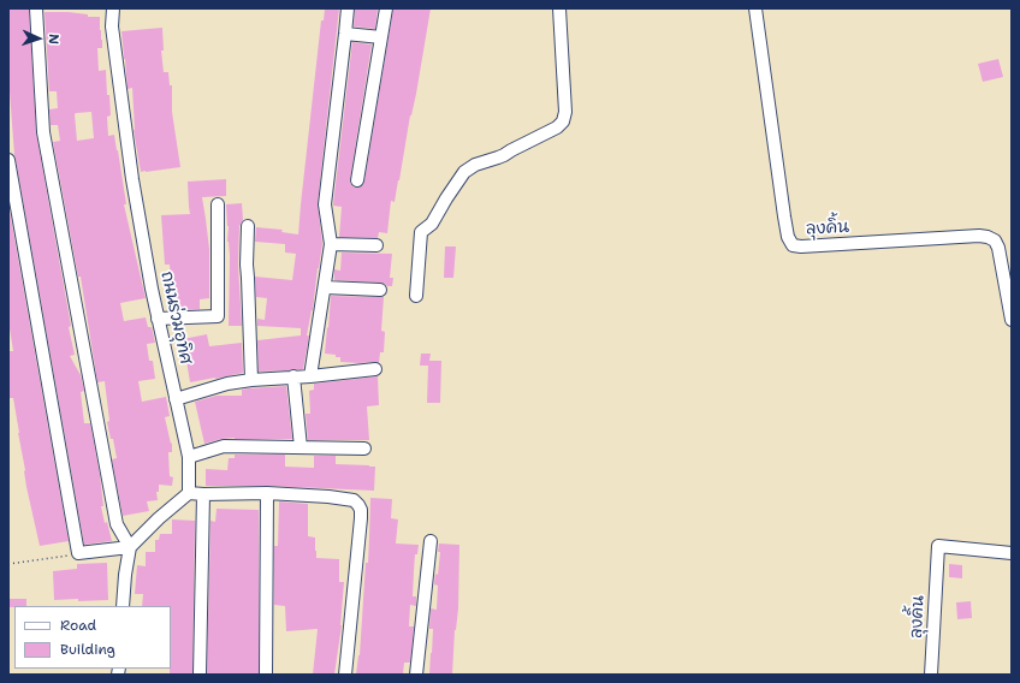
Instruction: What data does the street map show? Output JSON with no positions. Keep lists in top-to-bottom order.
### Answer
{
  "streets": {
    "street": ["ลุงคิ้น", "ถนนร่วมอุทิศ"]
  },
  "legend": ["Road", "Building"],
  "north": "right"
}
